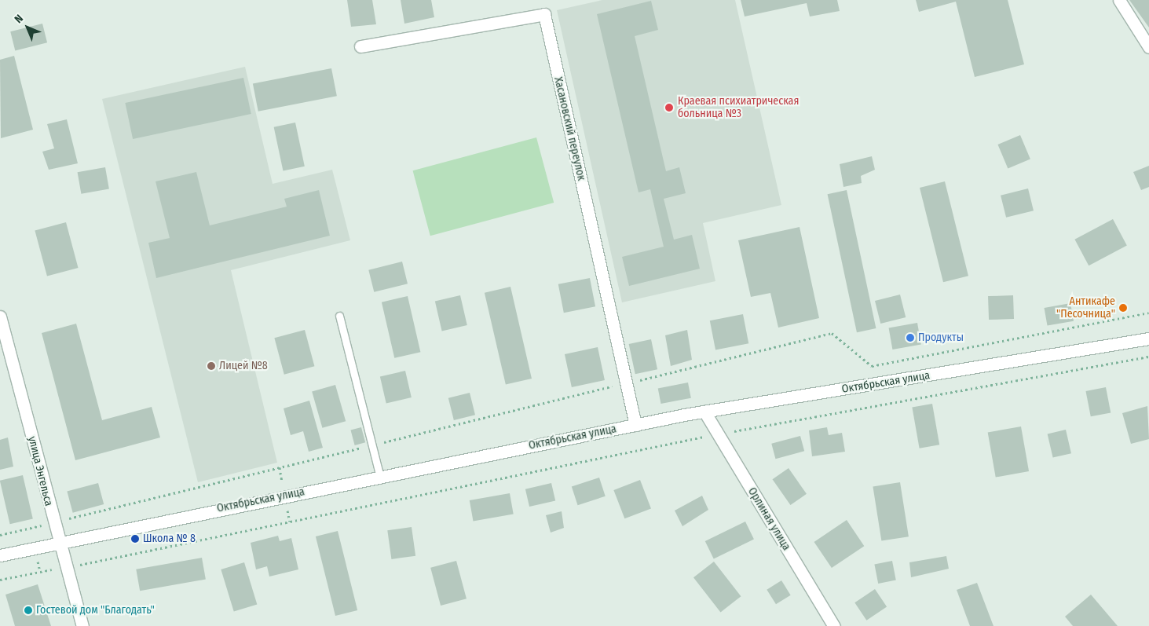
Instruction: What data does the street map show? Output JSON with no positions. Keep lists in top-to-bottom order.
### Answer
{
  "streets": {
    "street": [
      "Хасановский переулок",
      "Октябрьская улица",
      "улица Энгельса",
      "Орлиная улица"
    ]
  },
  "crossings": [
    ["Хасановский переулок", "Октябрьская улица"],
    ["Октябрьская улица", "улица Энгельса"],
    ["Октябрьская улица", "Орлиная улица"]
  ],
  "places": [
    "Краевая психиатрическая больница №3",
    "Антикафе \"Песочница\"",
    "Продукты",
    "Лицей №8",
    "Школа № 8",
    "Гостевой дом \"Благодать\""
  ],
  "north": "top left"
}
